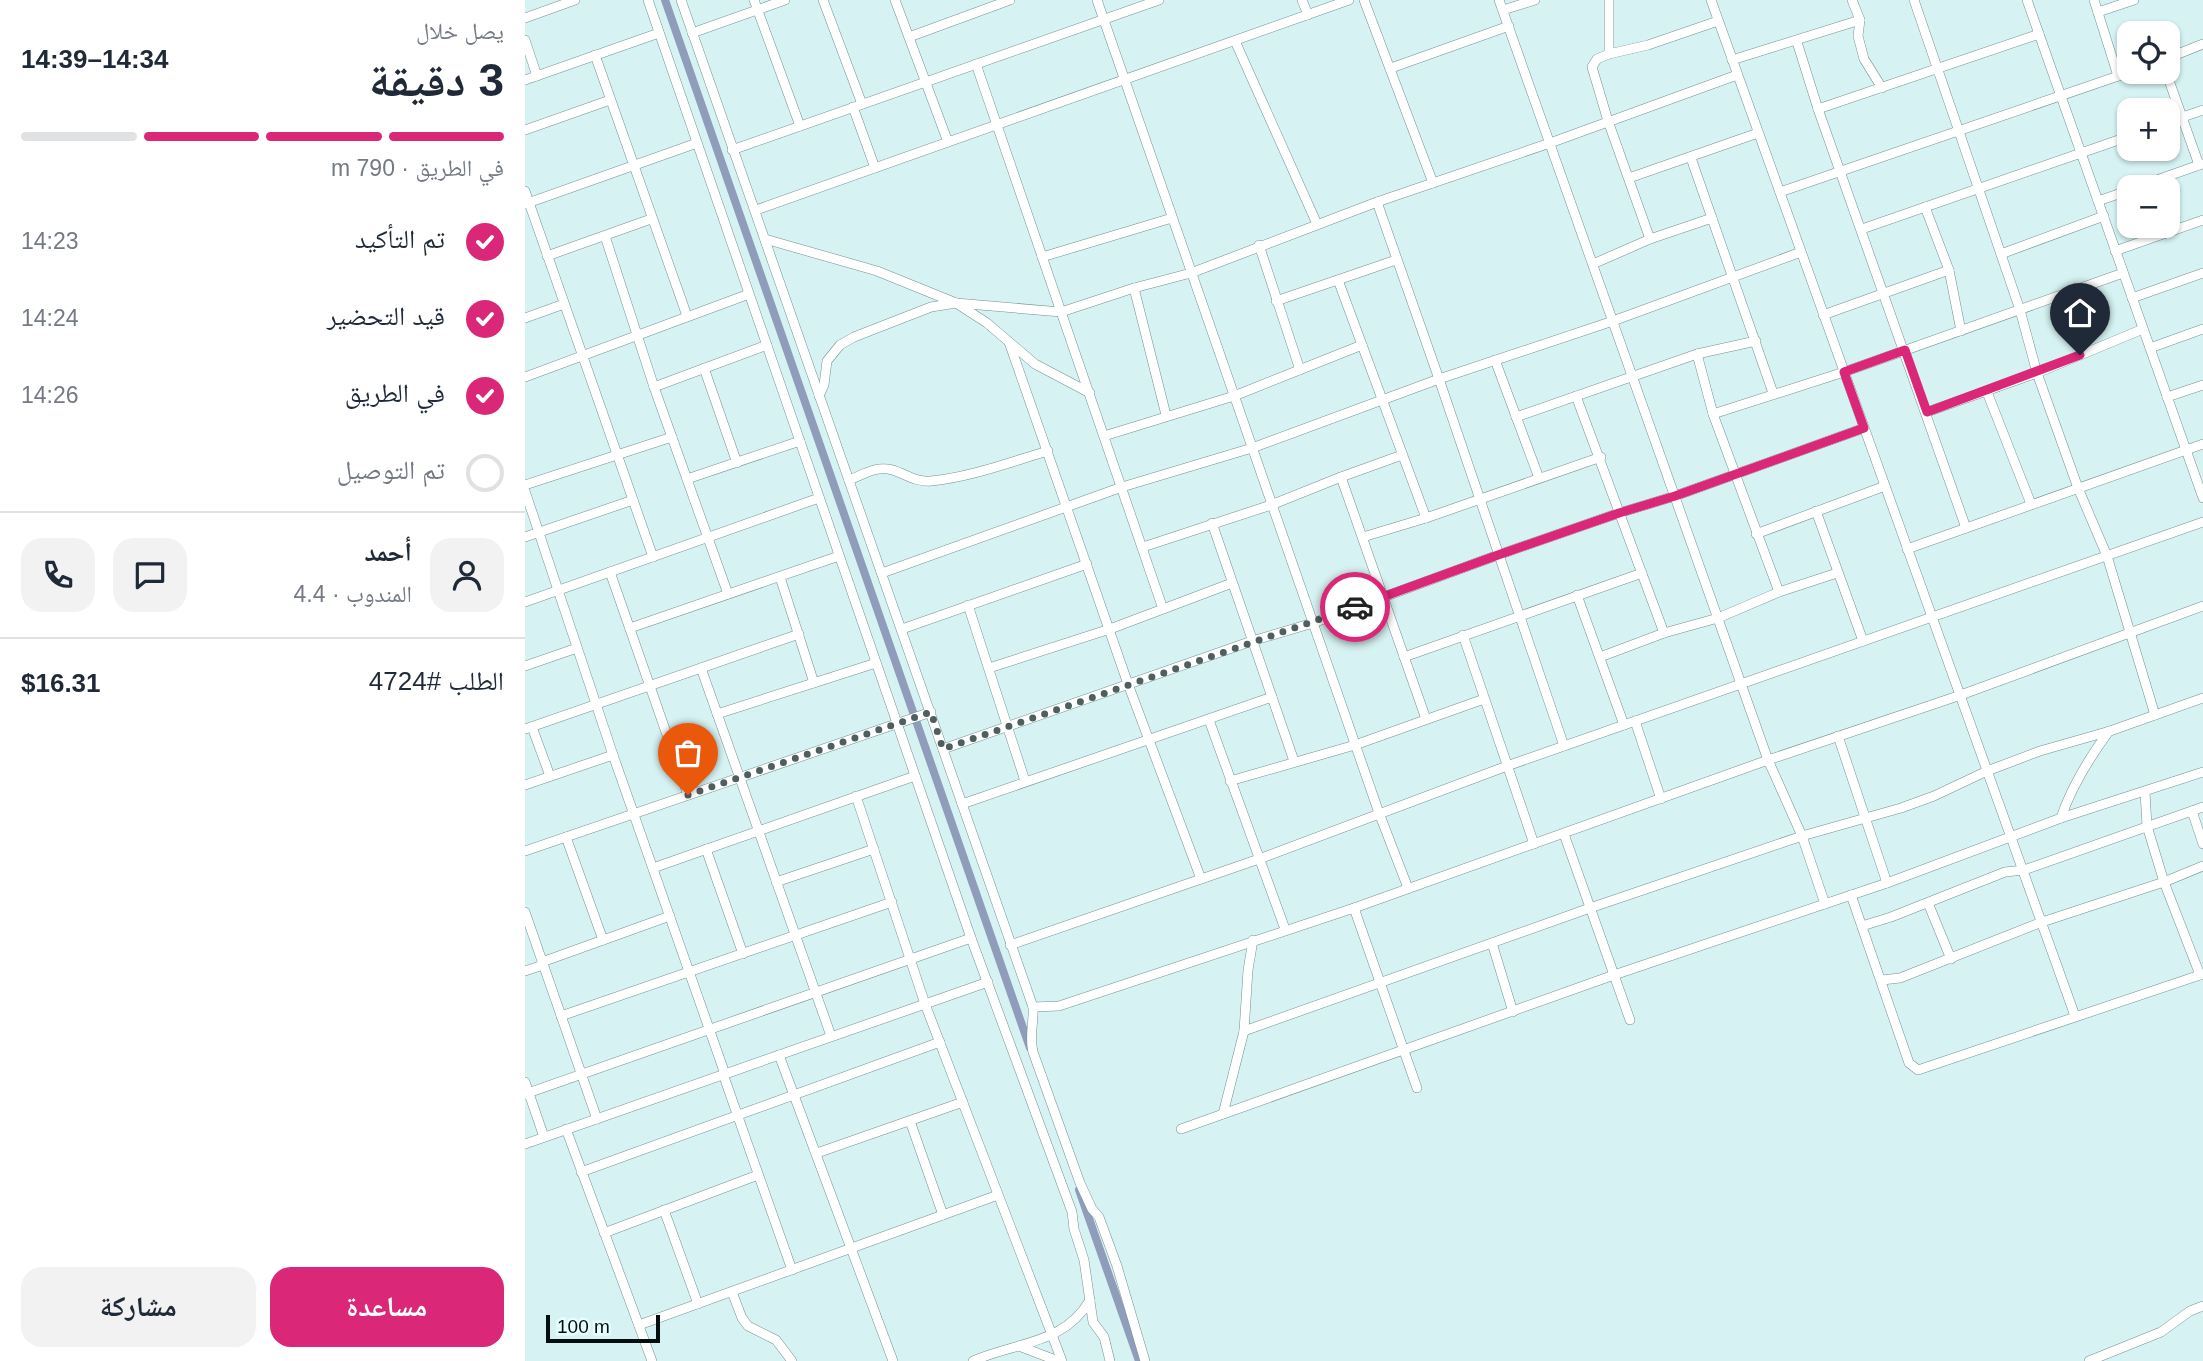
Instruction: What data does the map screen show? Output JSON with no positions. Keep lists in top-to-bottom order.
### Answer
{
  "scale_bar": "100 m",
  "page": {
    "heading": ["3 دقيقة", "يصل خلال", "14:34–14:39"],
    "panel": [
      "أحمد",
      "المندوب · 4.4",
      "الطلب #4724",
      "$16.31"
    ],
    "map_buttons": ["+", "−"],
    "bar": "في الطريق · 790 m",
    "list": [
      ["تم التأكيد", "14:23"],
      ["قيد التحضير", "14:24"],
      ["في الطريق", "14:26"],
      "تم التوصيل"
    ],
    "buttons": ["مساعدة", "مشاركة"],
    "scale": "100 m"
  }
}
